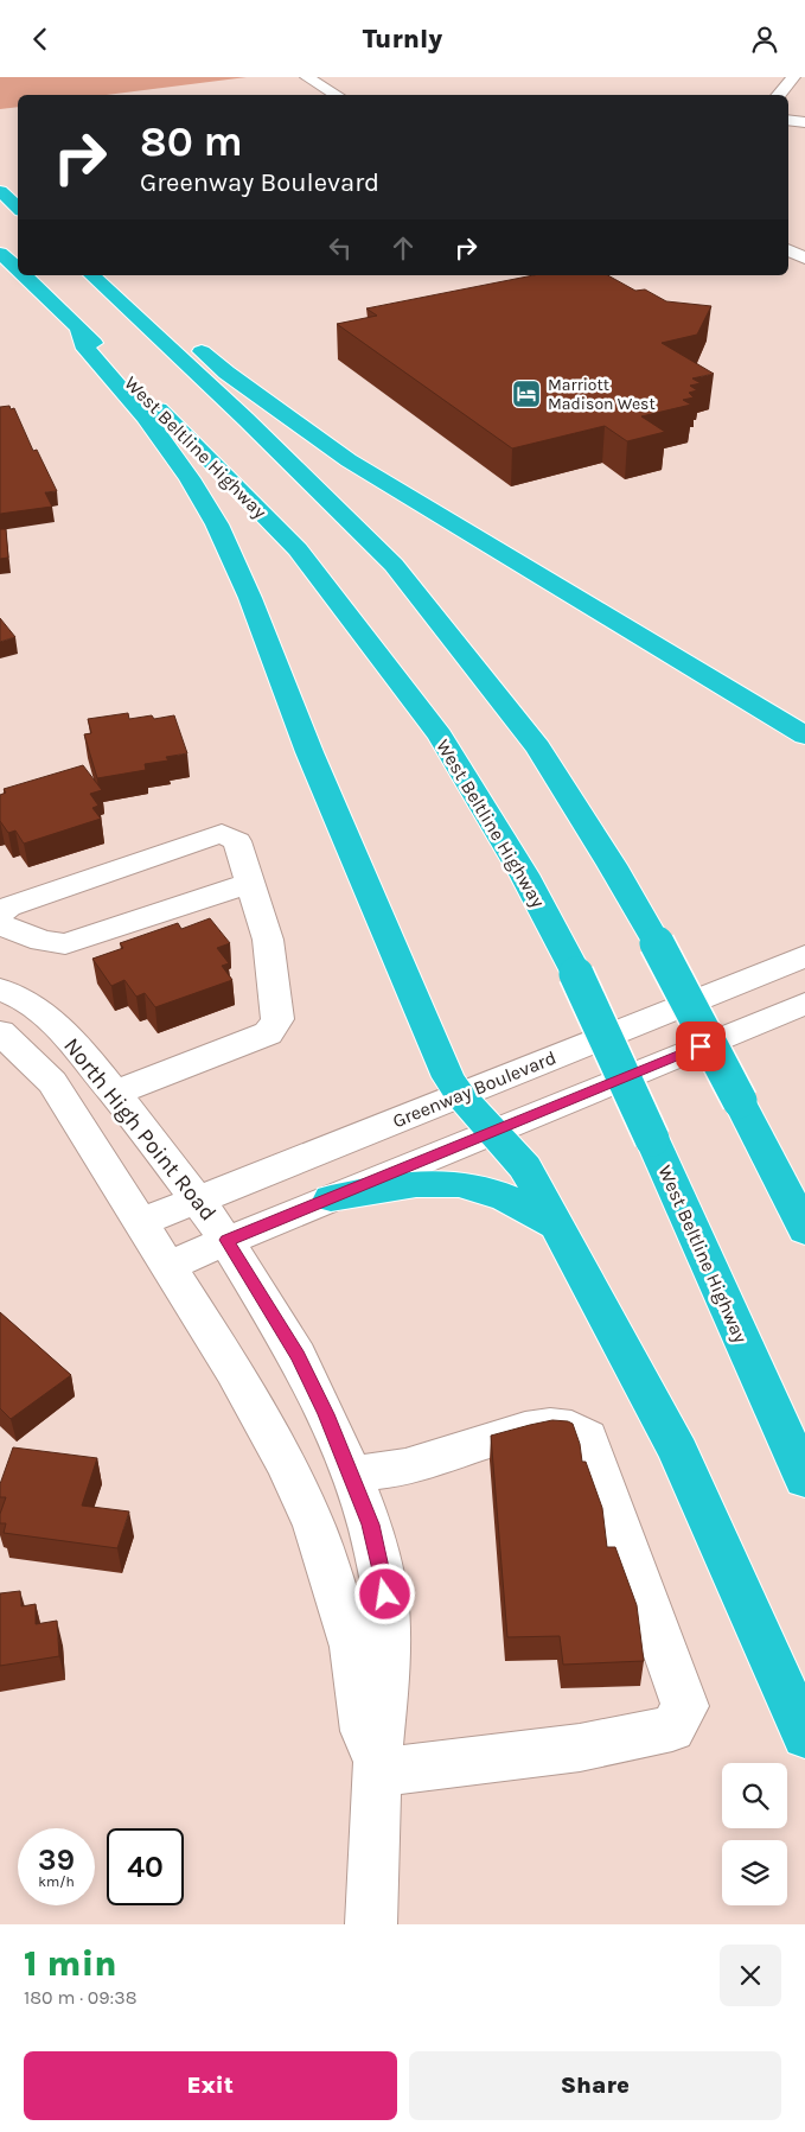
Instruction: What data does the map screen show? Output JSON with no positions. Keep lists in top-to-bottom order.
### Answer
{
  "streets": {
    "highway": ["West Beltline Highway"],
    "street": ["Greenway Boulevard", "North High Point Road"]
  },
  "crossings": [
    ["Greenway Boulevard", "North High Point Road"]
  ],
  "places": {
    "hotel": ["Marriott Madison West"]
  },
  "page": {
    "header": "Turnly",
    "turn": ["80 m", "Greenway Boulevard"],
    "speed": "39 km/h",
    "limit": "40",
    "heading": ["1 min", "180 m · 09:38"],
    "buttons": ["Exit", "Share"]
  }
}
